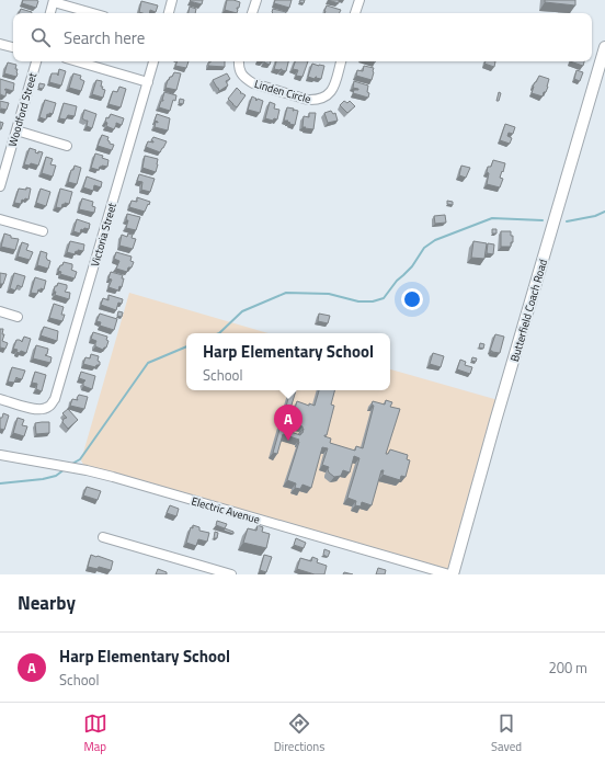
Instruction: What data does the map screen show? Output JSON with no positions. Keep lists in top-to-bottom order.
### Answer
{
  "streets": {
    "main road": ["Butterfield Coach Road"],
    "street": [
      "Linden Circle",
      "Woodford Street",
      "Victoria Street",
      "Electric Avenue"
    ]
  },
  "crossings": [
    ["Butterfield Coach Road", "Electric Avenue"]
  ],
  "page": {
    "search": "Search here",
    "popup": ["Harp Elementary School", "School"],
    "pins": "A",
    "heading": "Nearby",
    "list": [
      {
        "mark": "A",
        "name": "Harp Elementary School",
        "note": "School",
        "value": "200 m"
      }
    ],
    "nav": ["Map", "Directions", "Saved"]
  }
}
